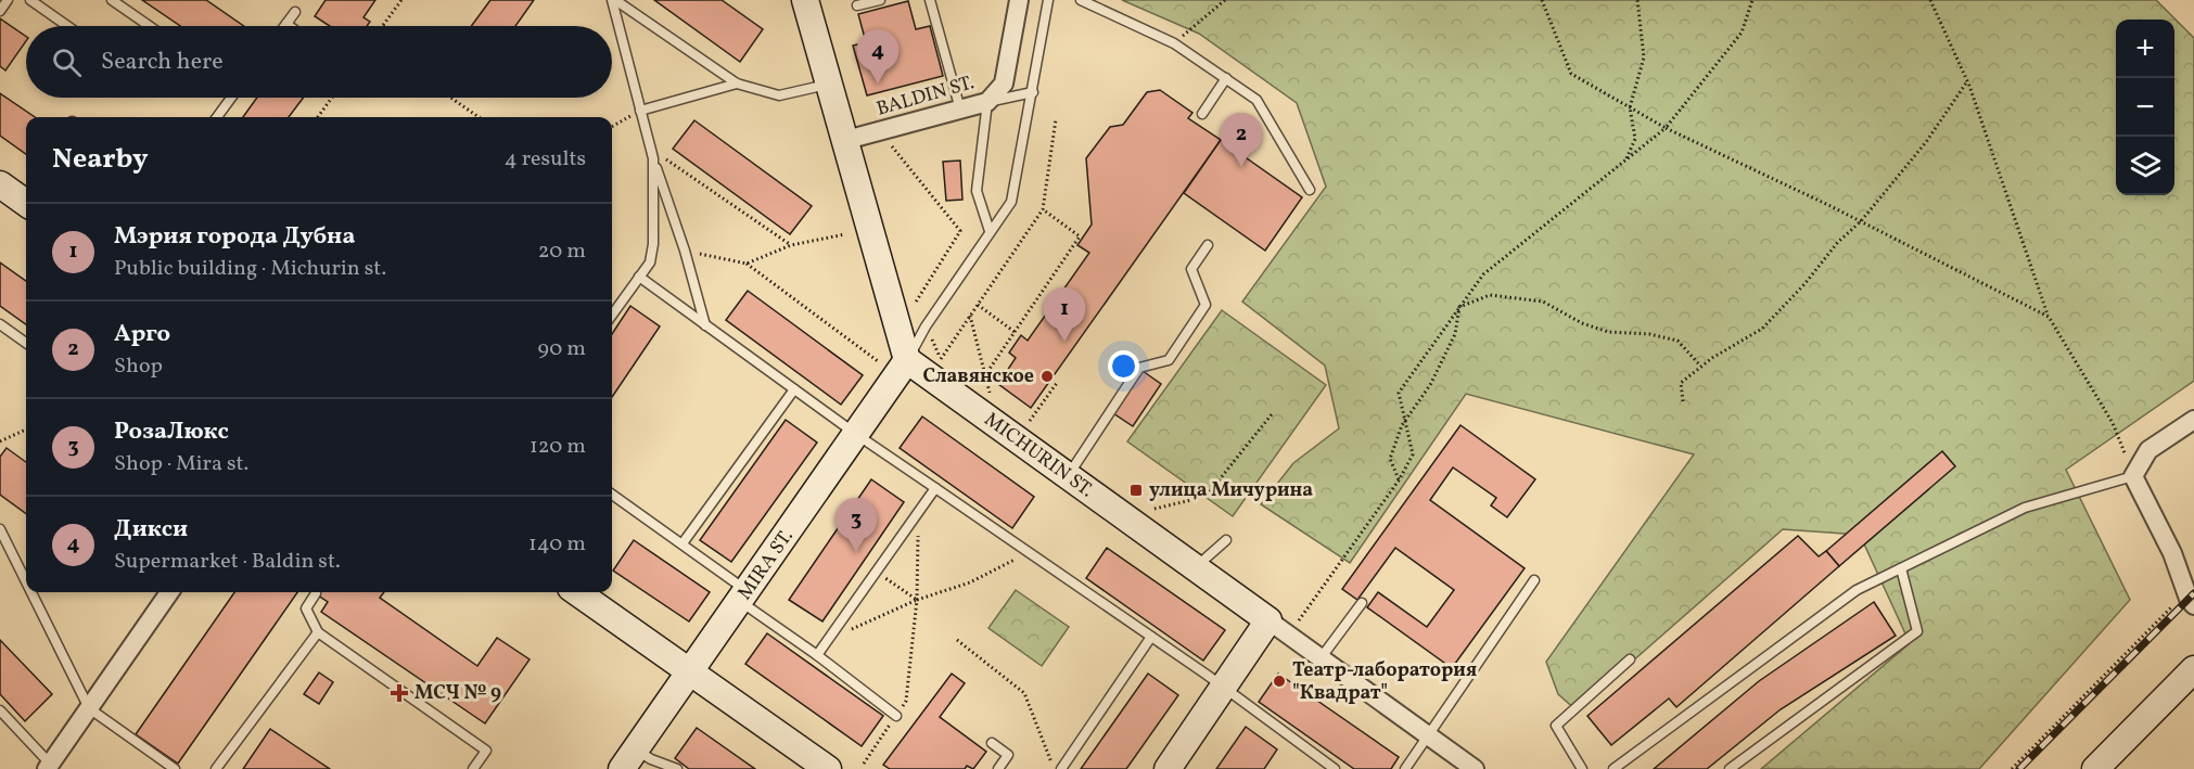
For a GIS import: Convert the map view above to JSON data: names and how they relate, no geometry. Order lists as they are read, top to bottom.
{
  "streets": {
    "street": ["BALDIN ST.", "MICHURIN ST.", "MIRA ST."]
  },
  "crossings": [
    ["MICHURIN ST.", "MIRA ST."]
  ],
  "places": {
    "other": ["Славянское", "Театр-лаборатория \"Квадрат\""],
    "transit": ["улица Мичурина"],
    "health": ["МСЧ № 9"]
  },
  "page": {
    "map_buttons": ["+", "−"],
    "search": "Search here",
    "pins": [
      "4",
      "2",
      "1",
      "3"
    ],
    "heading": ["Nearby", "4 results"],
    "list": [
      {
        "mark": "1",
        "name": "Мэрия города Дубна",
        "note": "Public building · Michurin st.",
        "value": "20 m"
      },
      {
        "mark": "2",
        "name": "Арго",
        "note": "Shop",
        "value": "90 m"
      },
      {
        "mark": "3",
        "name": "РозаЛюкс",
        "note": "Shop · Mira st.",
        "value": "120 m"
      },
      {
        "mark": "4",
        "name": "Дикси",
        "note": "Supermarket · Baldin st.",
        "value": "140 m"
      }
    ]
  }
}
